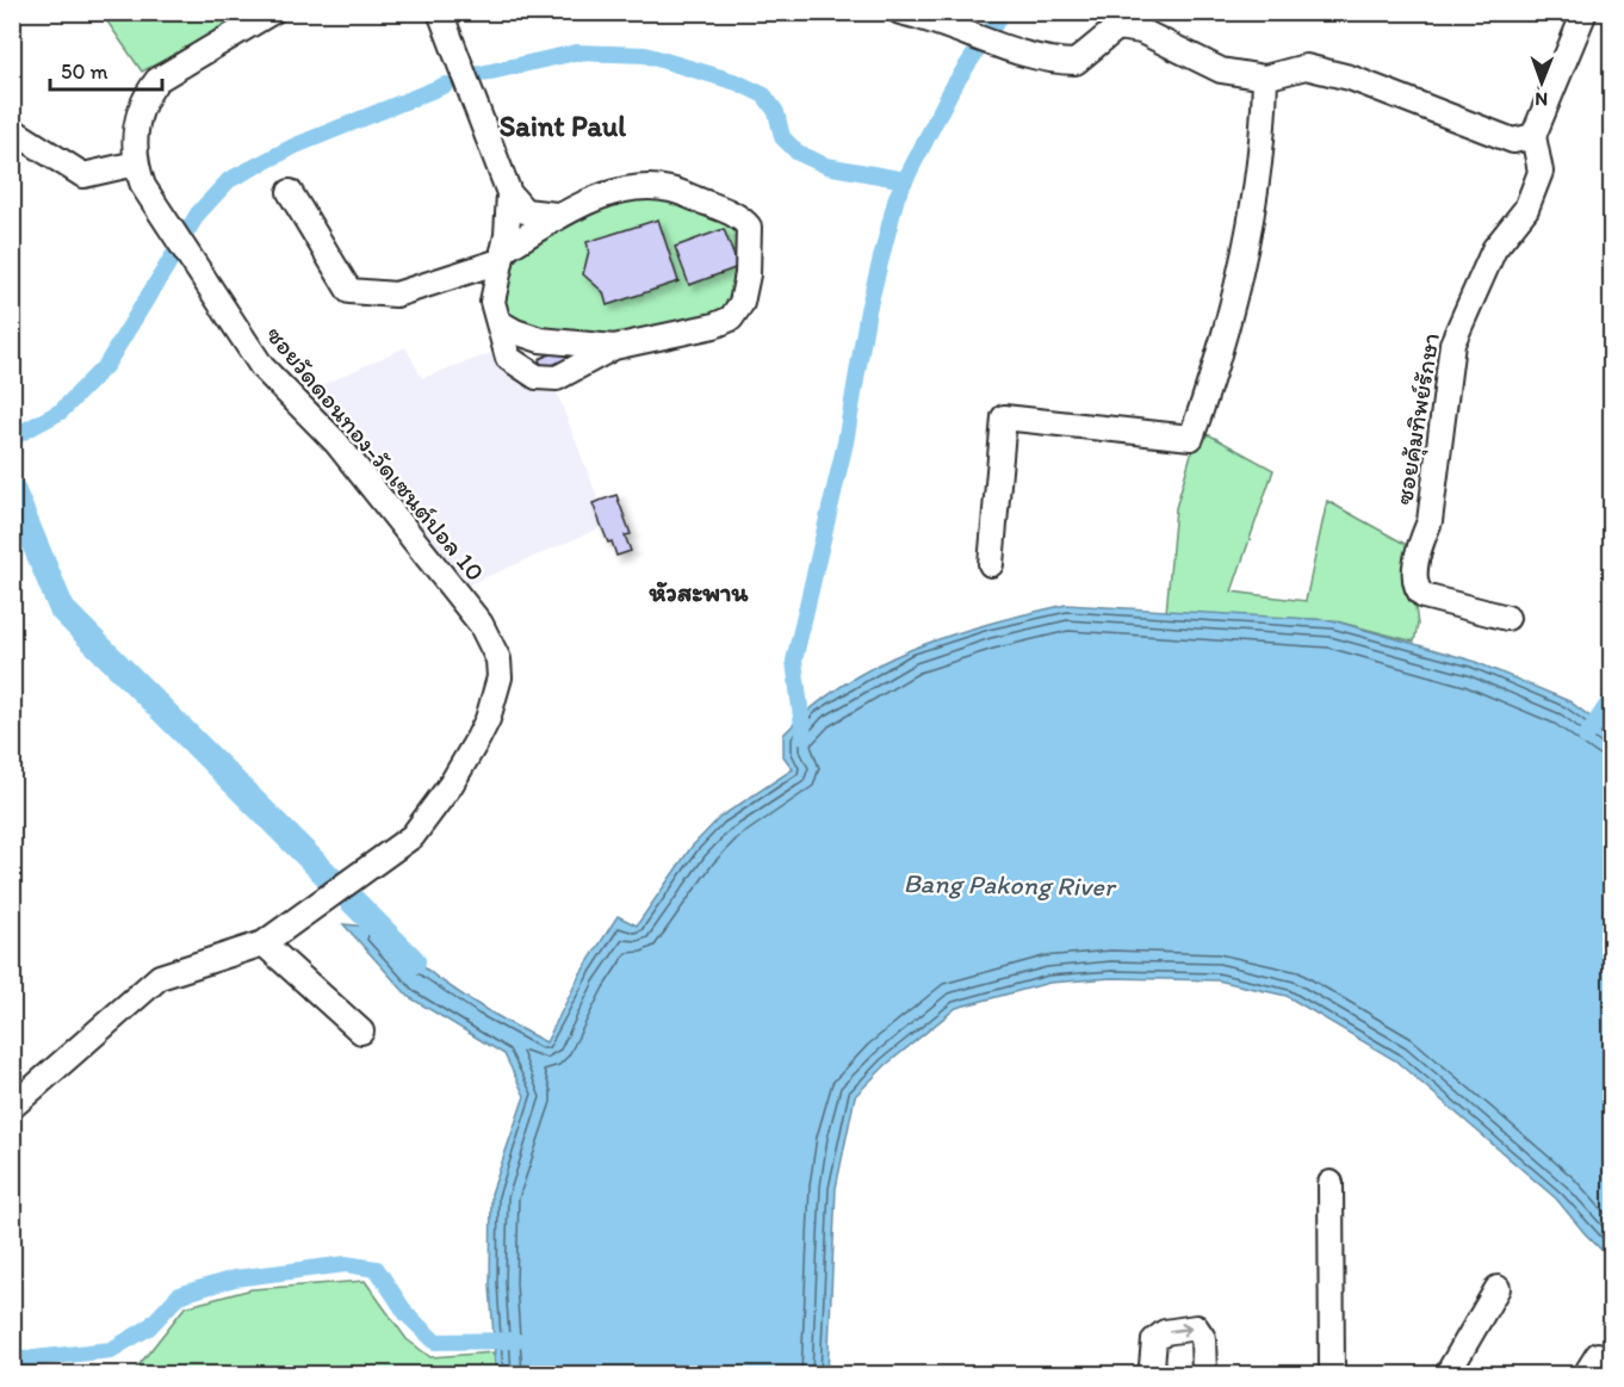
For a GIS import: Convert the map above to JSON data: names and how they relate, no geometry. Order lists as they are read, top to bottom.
{
  "streets": {
    "street": ["ซอยคุ้มทิพย์รักษา", "ซอยวัดดอนทอง-วัดเซนต์ปอล 10"]
  },
  "districts": ["Saint Paul", "หัวสะพาน"],
  "water": ["Bang Pakong River"],
  "scale_bar": "50 m",
  "north": "bottom"
}
